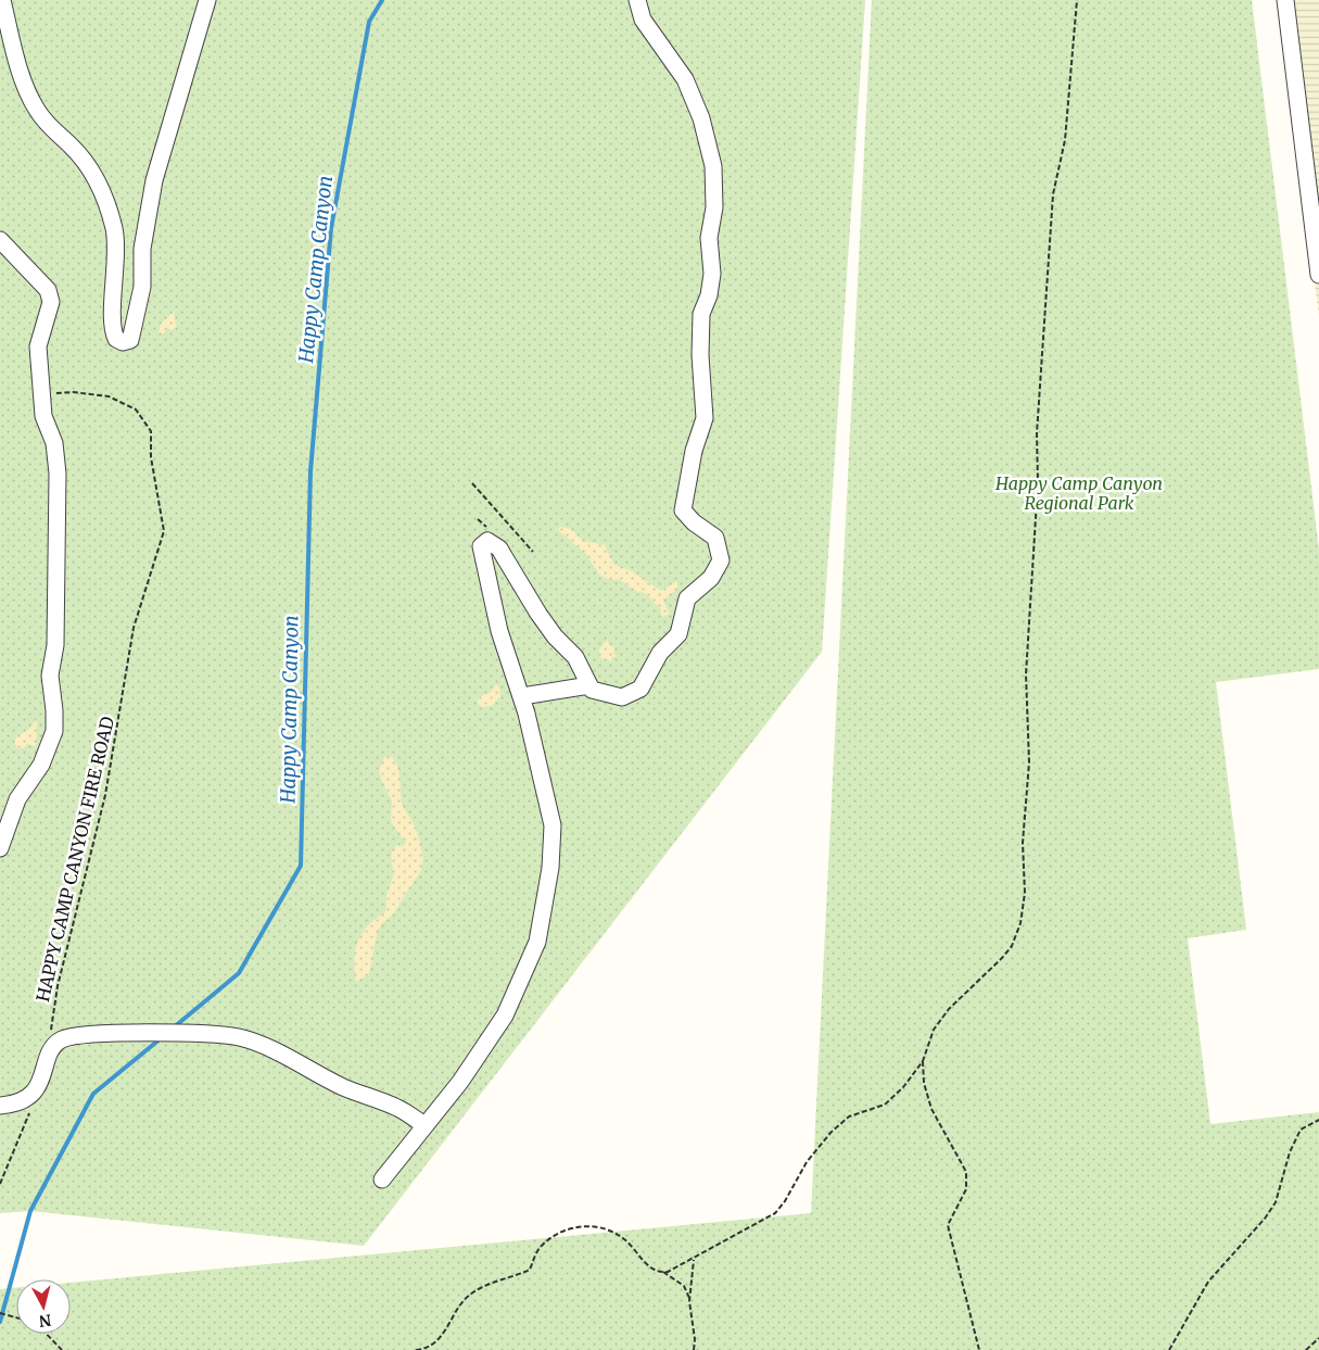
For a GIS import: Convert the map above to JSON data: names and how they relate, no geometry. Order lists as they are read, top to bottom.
{
  "streets": {
    "path": ["HAPPY CAMP CANYON FIRE ROAD"]
  },
  "water": ["Happy Camp Canyon"],
  "parks": ["Happy Camp Canyon Regional Park"],
  "north": "bottom"
}
